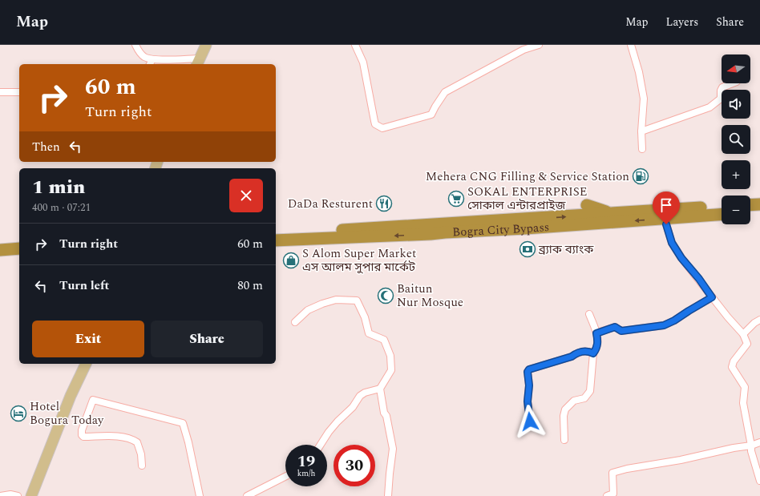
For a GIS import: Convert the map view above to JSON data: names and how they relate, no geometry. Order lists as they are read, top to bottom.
{
  "streets": {
    "highway": ["Bogra City Bypass"]
  },
  "places": {
    "fuel station": ["Mehera CNG Filling & Service Station"],
    "supermarket": ["SOKAL ENTERPRISE সোকাল এন্টারপ্রাইজ"],
    "restaurant": ["DaDa Resturent"],
    "bank": ["ব্র্যাক ব্যাংক"],
    "shop": ["S Alom Super Market এস আলম সুপার মার্কেট"],
    "mosque": ["Baitun Nur Mosque"],
    "hotel": ["Hotel Bogura Today"]
  },
  "north": "left",
  "page": {
    "header": "Map",
    "nav": ["Map", "Layers", "Share"],
    "map_buttons": ["+", "−"],
    "turn": ["60 m", "Turn right"],
    "then": "Then",
    "heading": ["1 min", "400 m · 07:21"],
    "list": [
      {
        "name": "Turn right",
        "value": "60 m"
      },
      {
        "name": "Turn left",
        "value": "80 m"
      }
    ],
    "buttons": ["Exit", "Share"],
    "speed": "19 km/h",
    "limit": "30"
  }
}
